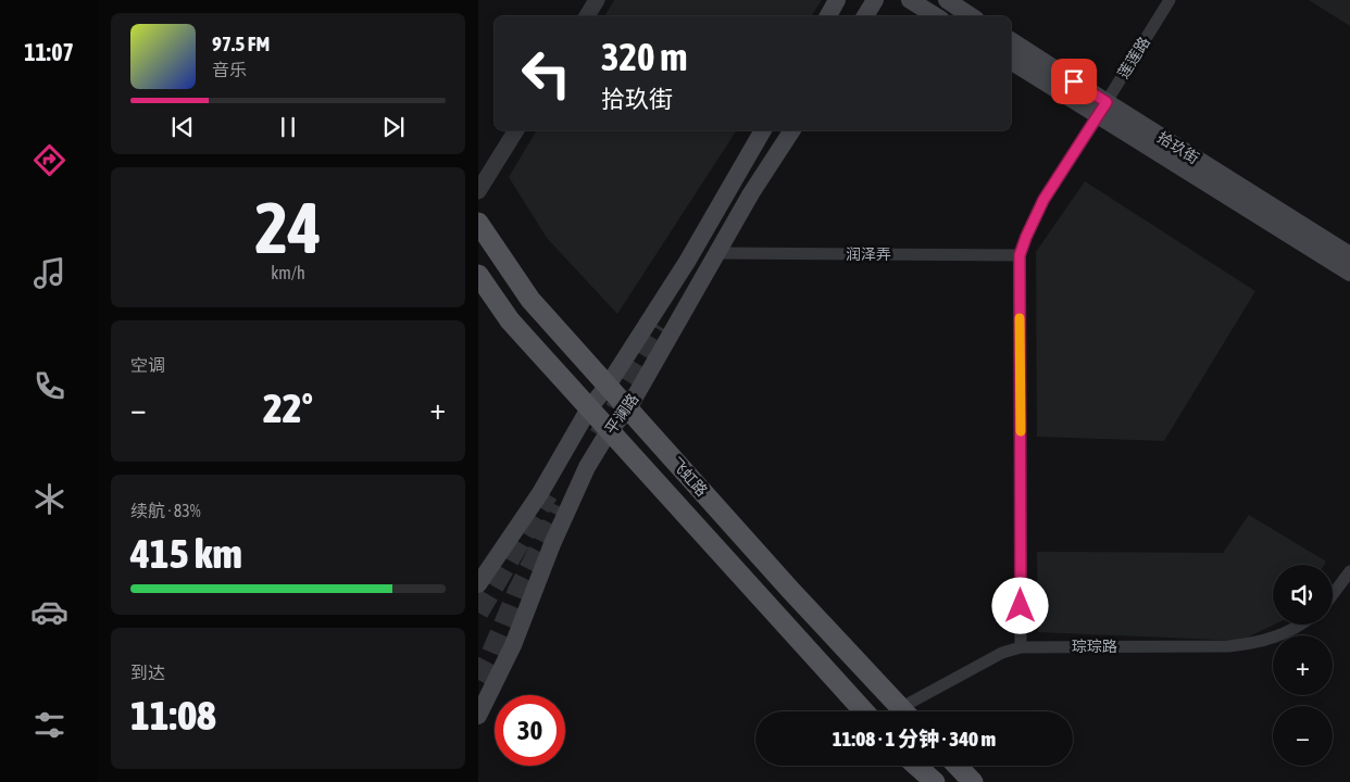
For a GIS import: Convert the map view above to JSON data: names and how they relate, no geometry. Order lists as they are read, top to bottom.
{
  "streets": {
    "main road": ["拾玖街", "平澜路", "飞虹路"],
    "street": ["莲莲路", "润泽弄", "琮琮路"]
  },
  "crossings": [
    ["莲莲路", "拾玖街"],
    ["莲莲路", "润泽弄"],
    ["莲莲路", "琮琮路"],
    ["润泽弄", "平澜路"],
    ["平澜路", "飞虹路"]
  ],
  "page": {
    "tabs": "11:07",
    "turn": ["320 m", "拾玖街"],
    "song": ["97.5 FM", "音乐"],
    "tile": [
      ["24", "km/h"],
      "空调",
      ["续航 · 83%", "415 km"],
      ["到达", "11:08"]
    ],
    "heat": ["−", "22°", "+"],
    "map_buttons": ["+", "−"],
    "limit": "30",
    "trip": "11:08 · 1 分钟 · 340 m"
  }
}
